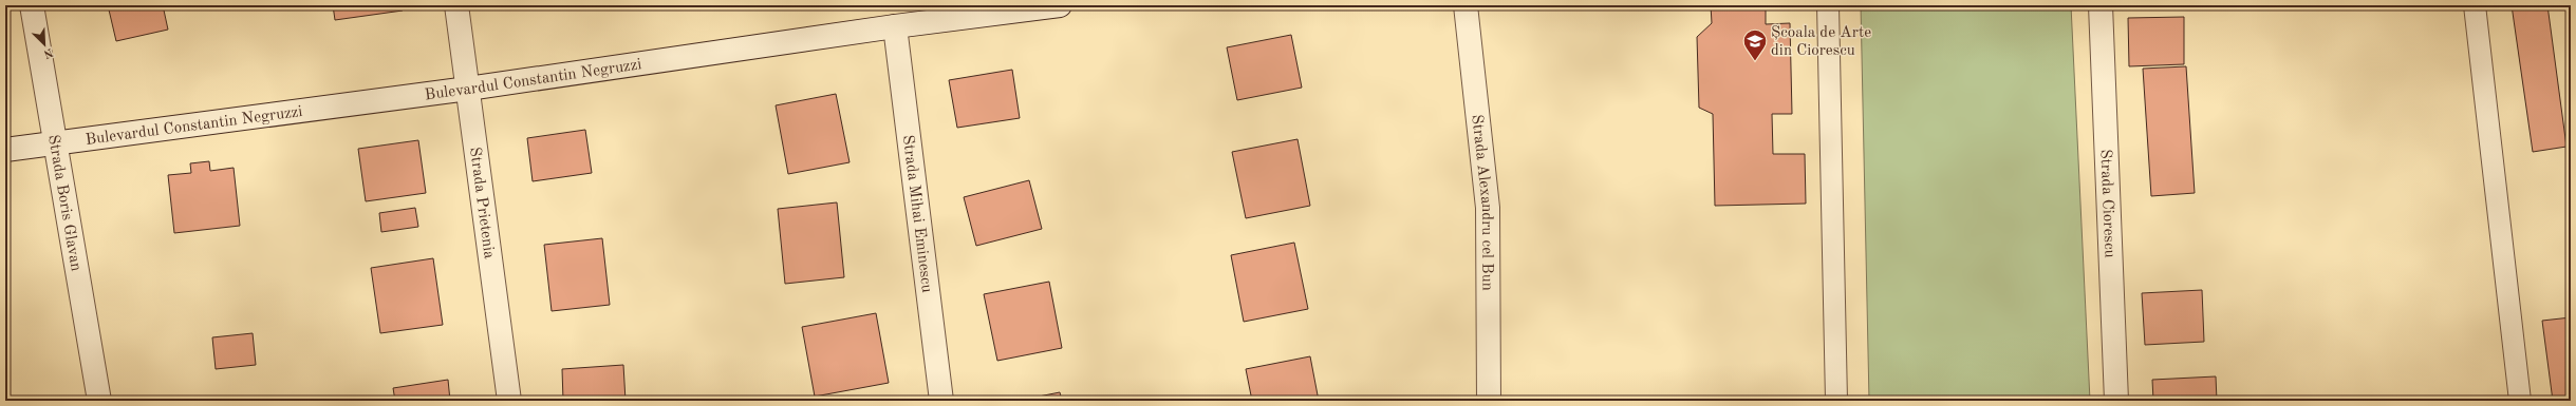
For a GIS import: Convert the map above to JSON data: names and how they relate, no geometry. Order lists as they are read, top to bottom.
{
  "streets": {
    "street": [
      "Bulevardul Constantin Negruzzi",
      "Strada Boris Glavan",
      "Strada Prietenia",
      "Strada Alexandru cel Bun",
      "Strada Ciorescu",
      "Strada Mihai Eminescu"
    ]
  },
  "crossings": [
    ["Bulevardul Constantin Negruzzi", "Strada Boris Glavan"],
    ["Bulevardul Constantin Negruzzi", "Strada Prietenia"],
    ["Bulevardul Constantin Negruzzi", "Strada Mihai Eminescu"]
  ],
  "places": {
    "school or university": ["Școala de Arte din Ciorescu"]
  },
  "north": "bottom right"
}
